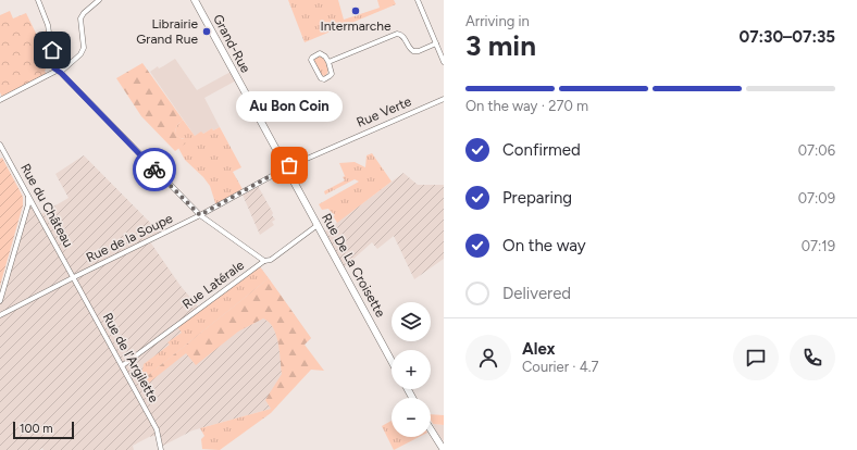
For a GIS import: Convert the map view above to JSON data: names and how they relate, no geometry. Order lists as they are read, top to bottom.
{
  "streets": {
    "main road": ["Grand-Rue", "Rue De La Croisette"],
    "street": [
      "Rue Verte",
      "Rue du Château",
      "Rue de la Soupe",
      "Rue Latérale",
      "Rue de l'Argilette"
    ]
  },
  "crossings": [
    ["Grand-Rue", "Rue Verte"],
    ["Grand-Rue", "Rue de la Soupe"],
    ["Grand-Rue", "Rue De La Croisette"],
    ["Rue Verte", "Rue de la Soupe"],
    ["Rue Verte", "Rue De La Croisette"],
    ["Rue du Château", "Rue de la Soupe"],
    ["Rue du Château", "Rue de l'Argilette"],
    ["Rue de la Soupe", "Rue De La Croisette"],
    ["Rue de la Soupe", "Rue de l'Argilette"],
    ["Rue De La Croisette", "Rue Latérale"],
    ["Rue Latérale", "Rue de l'Argilette"]
  ],
  "places": ["Intermarche", "Librairie Grand Rue", "Au Bon Coin"],
  "scale_bar": "100 m",
  "page": {
    "heading": ["3 min", "Arriving in", "07:30–07:35"],
    "panel": ["Alex", "Courier · 4.7"],
    "bar": "On the way · 270 m",
    "bubble": "Au Bon Coin",
    "list": [
      ["Confirmed", "07:06"],
      ["Preparing", "07:09"],
      ["On the way", "07:19"],
      "Delivered"
    ],
    "map_buttons": ["+", "−"],
    "scale": "100 m"
  }
}
